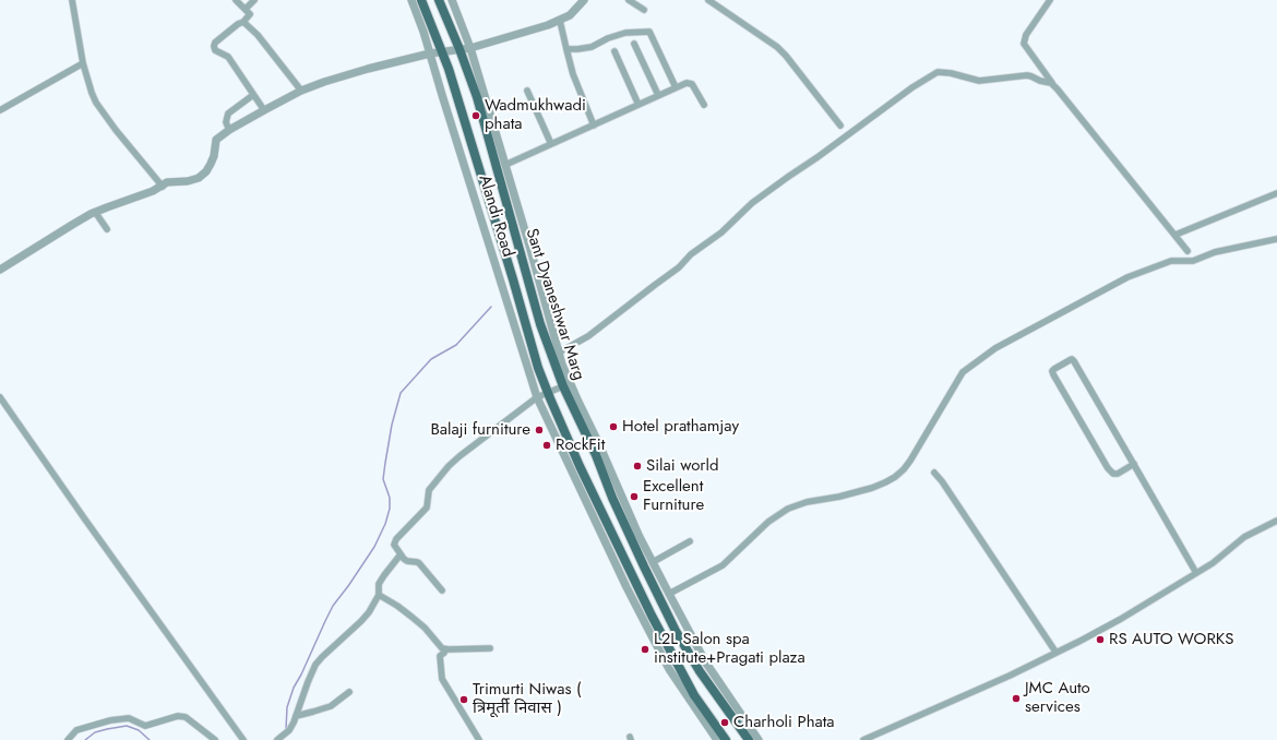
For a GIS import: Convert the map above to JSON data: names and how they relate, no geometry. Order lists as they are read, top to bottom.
{
  "streets": {
    "main road": ["Sant Dyaneshwar Marg"],
    "street": ["Alandi Road"]
  },
  "places": [
    "Wadmukhwadi phata",
    "Hotel prathamjay",
    "Balaji furniture",
    "RockFit",
    "Silai world",
    "Excellent Furniture",
    "RS AUTO WORKS",
    "L2L Salon spa institute+Pragati plaza",
    "JMC Auto services",
    "Trimurti Niwas ( त्रिमूर्ती निवास )",
    "Charholi Phata"
  ]
}
